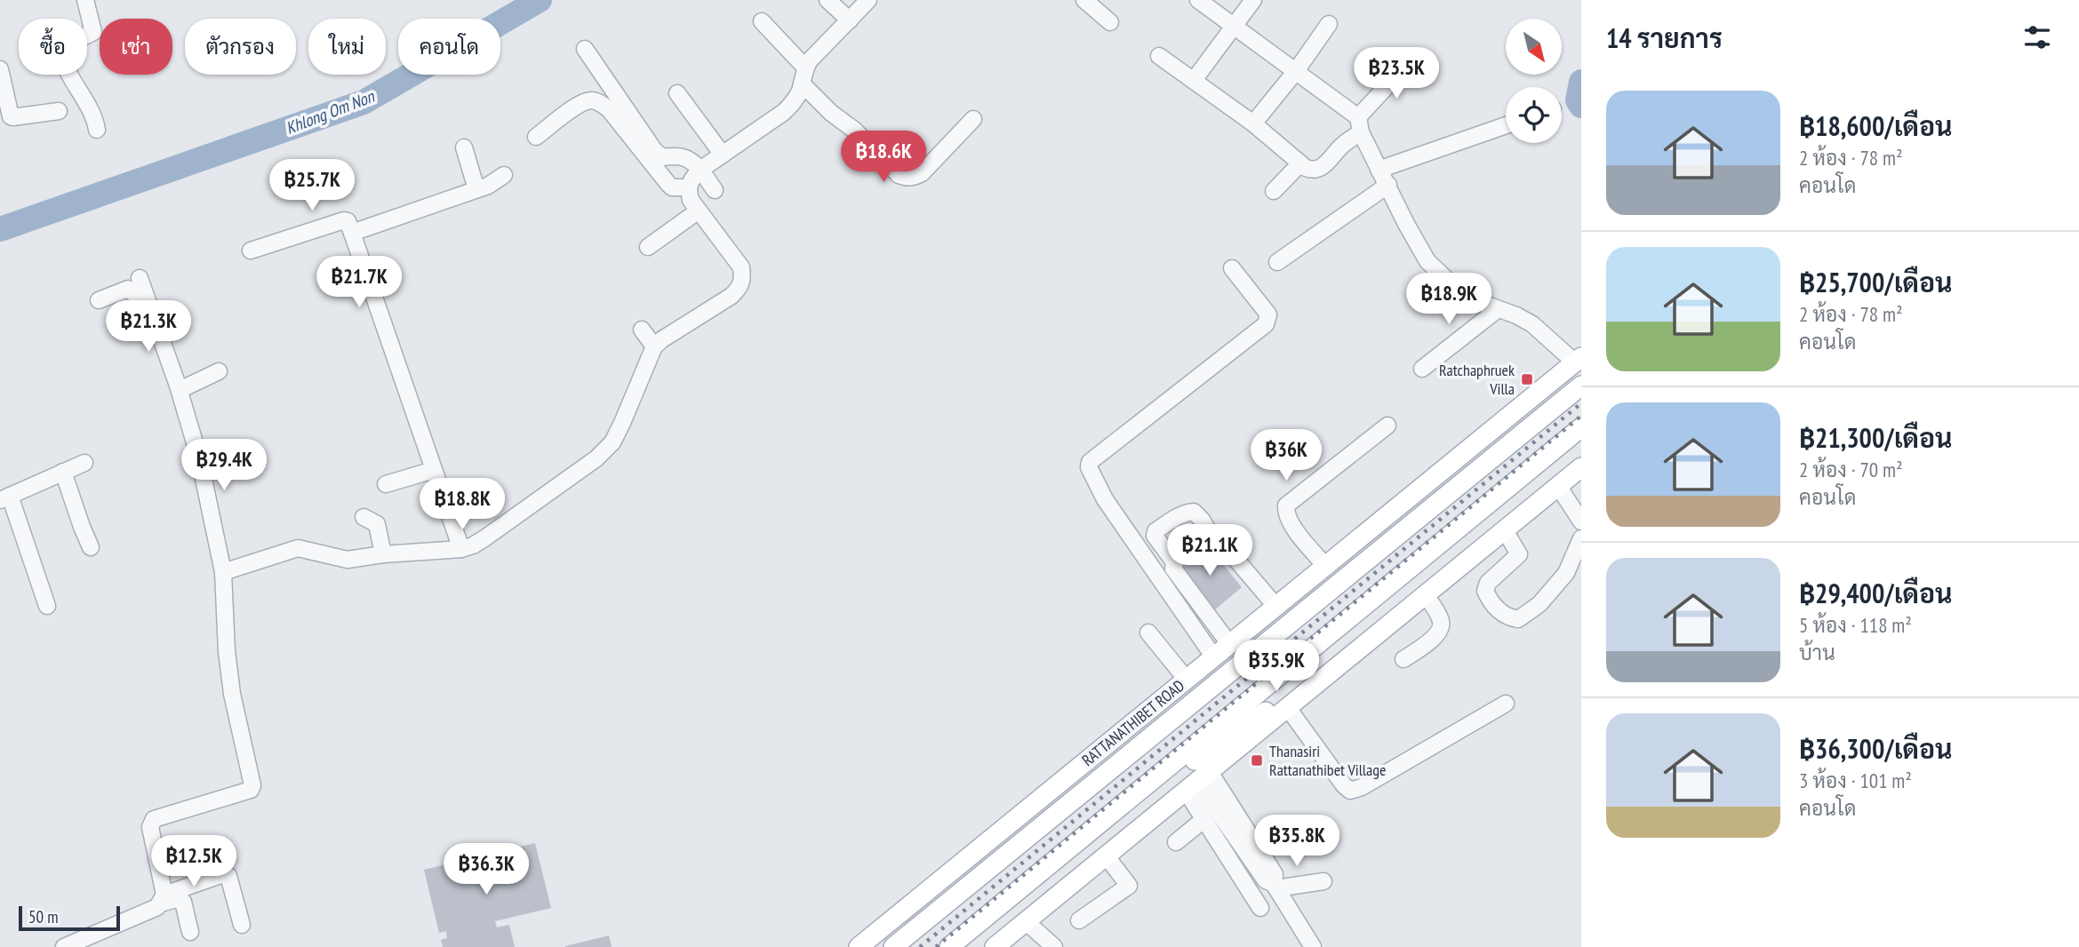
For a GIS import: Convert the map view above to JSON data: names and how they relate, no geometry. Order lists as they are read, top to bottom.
{
  "streets": {
    "main road": ["RATTANATHIBET ROAD"]
  },
  "water": ["Khlong Om Non"],
  "places": {
    "transit": ["Ratchaphruek Villa", "Thanasiri Rattanathibet Village"]
  },
  "scale_bar": "50 m",
  "north": "bottom right",
  "page": {
    "heading": "14 รายการ",
    "chip": [
      "ซื้อ",
      "เช่า",
      "ตัวกรอง",
      "ใหม่",
      "คอนโด"
    ],
    "price": [
      "฿23.5K",
      "฿18.6K",
      "฿25.7K",
      "฿21.7K",
      "฿18.9K",
      "฿21.3K",
      "฿36K",
      "฿29.4K",
      "฿18.8K",
      "฿21.1K",
      "฿35.9K",
      "฿35.8K",
      "฿12.5K",
      "฿36.3K"
    ],
    "list": [
      {
        "name": "฿18,600/เดือน",
        "note": "2 ห้อง · 78 m² · คอนโด"
      },
      {
        "name": "฿25,700/เดือน",
        "note": "2 ห้อง · 78 m² · คอนโด"
      },
      {
        "name": "฿21,300/เดือน",
        "note": "2 ห้อง · 70 m² · คอนโด"
      },
      {
        "name": "฿29,400/เดือน",
        "note": "5 ห้อง · 118 m² · บ้าน"
      },
      {
        "name": "฿36,300/เดือน",
        "note": "3 ห้อง · 101 m² · คอนโด"
      }
    ],
    "scale": "50 m"
  }
}
